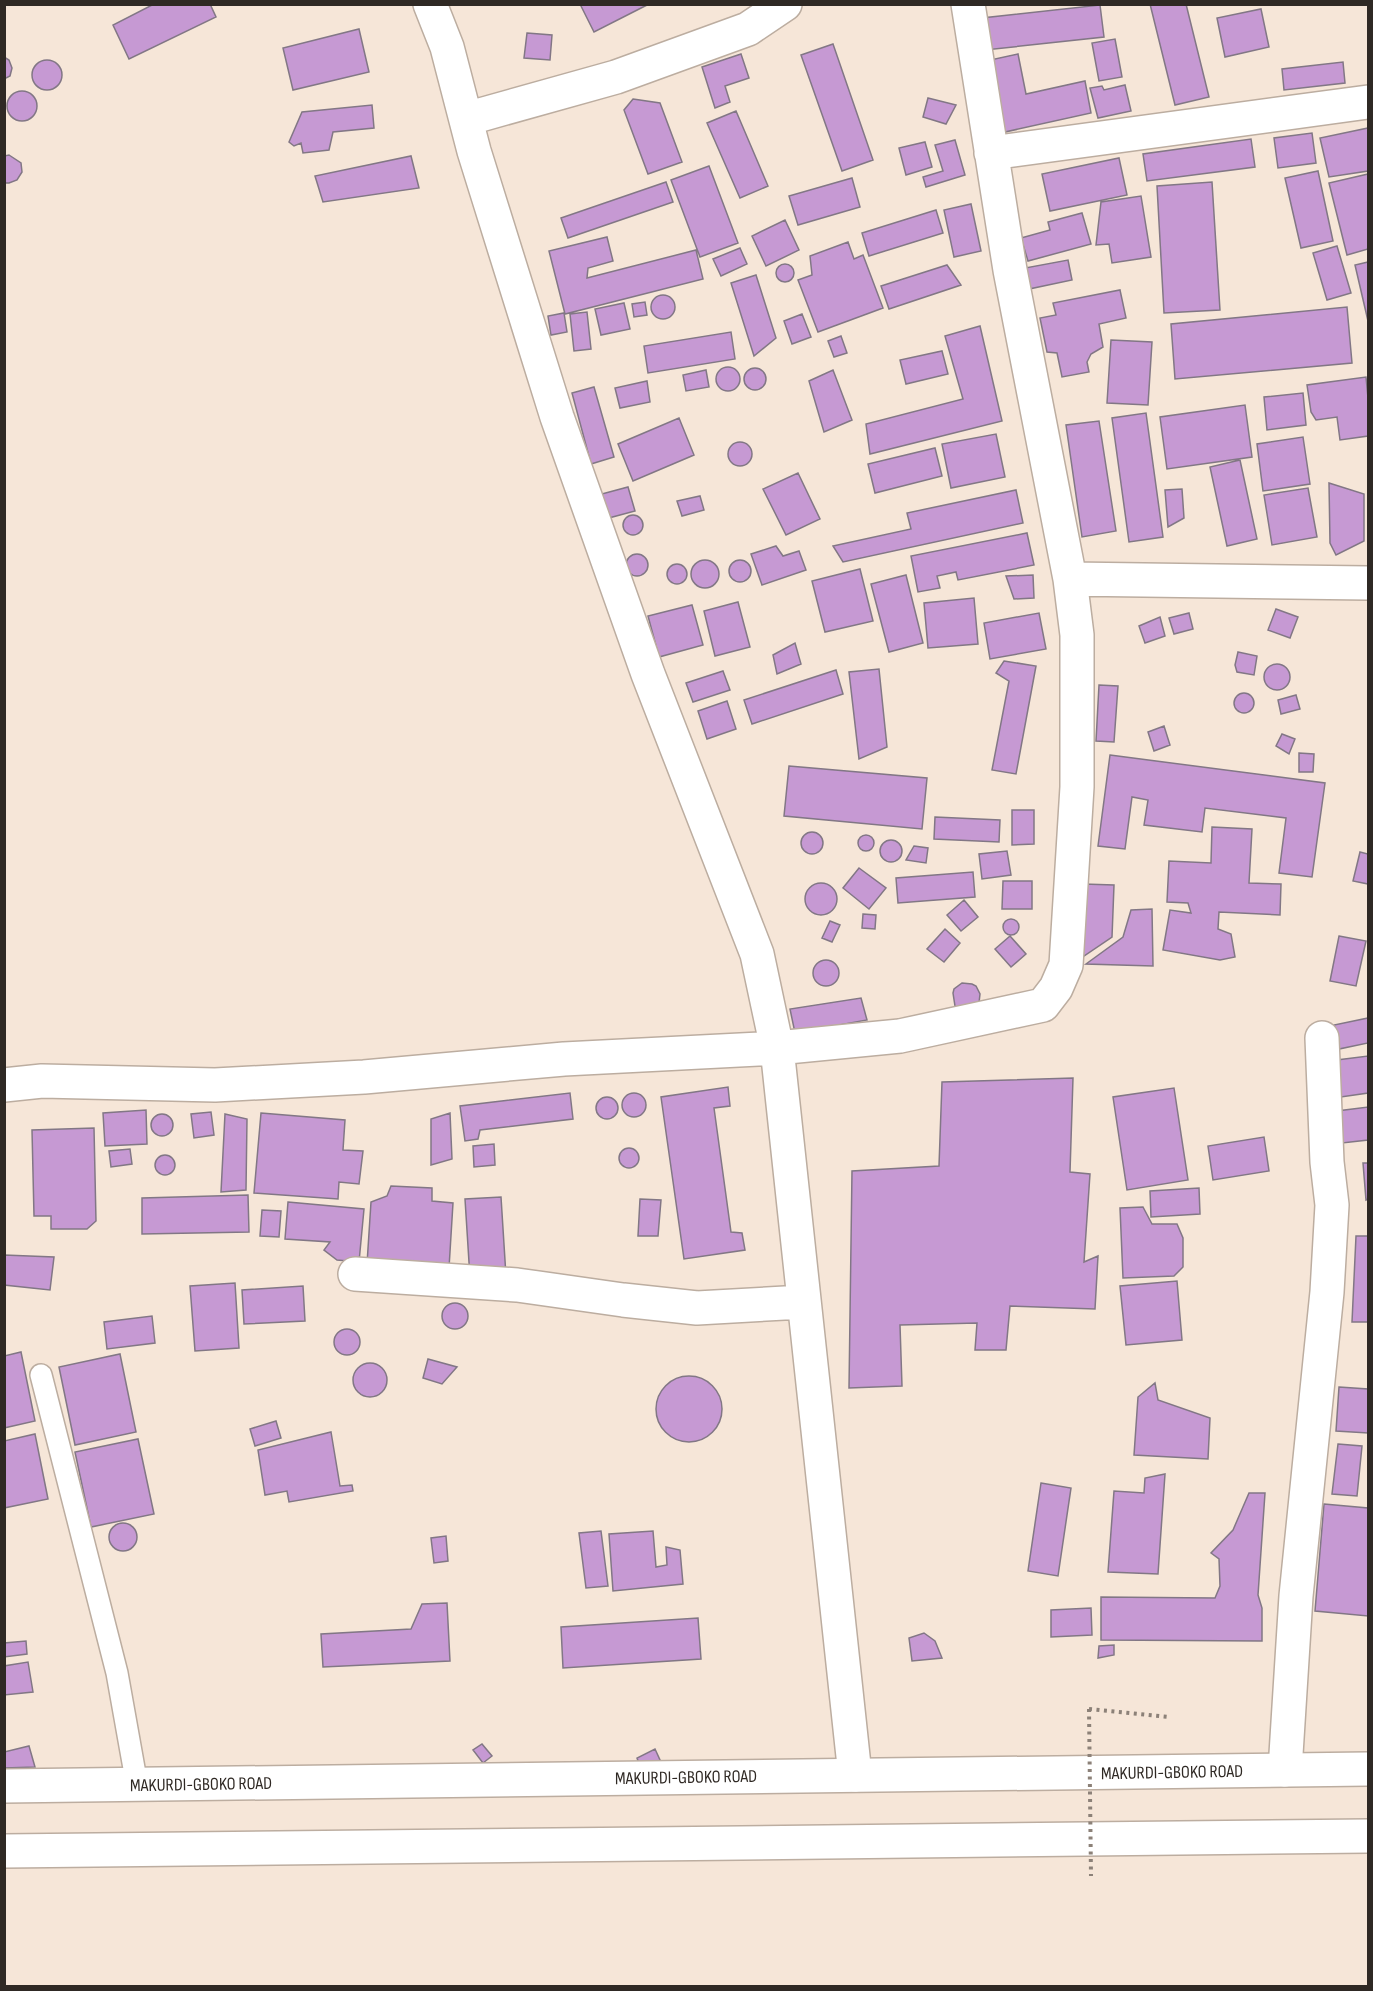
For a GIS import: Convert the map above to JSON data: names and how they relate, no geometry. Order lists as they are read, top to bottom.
{
  "streets": {
    "street": ["MAKURDI-GBOKO ROAD"]
  }
}
